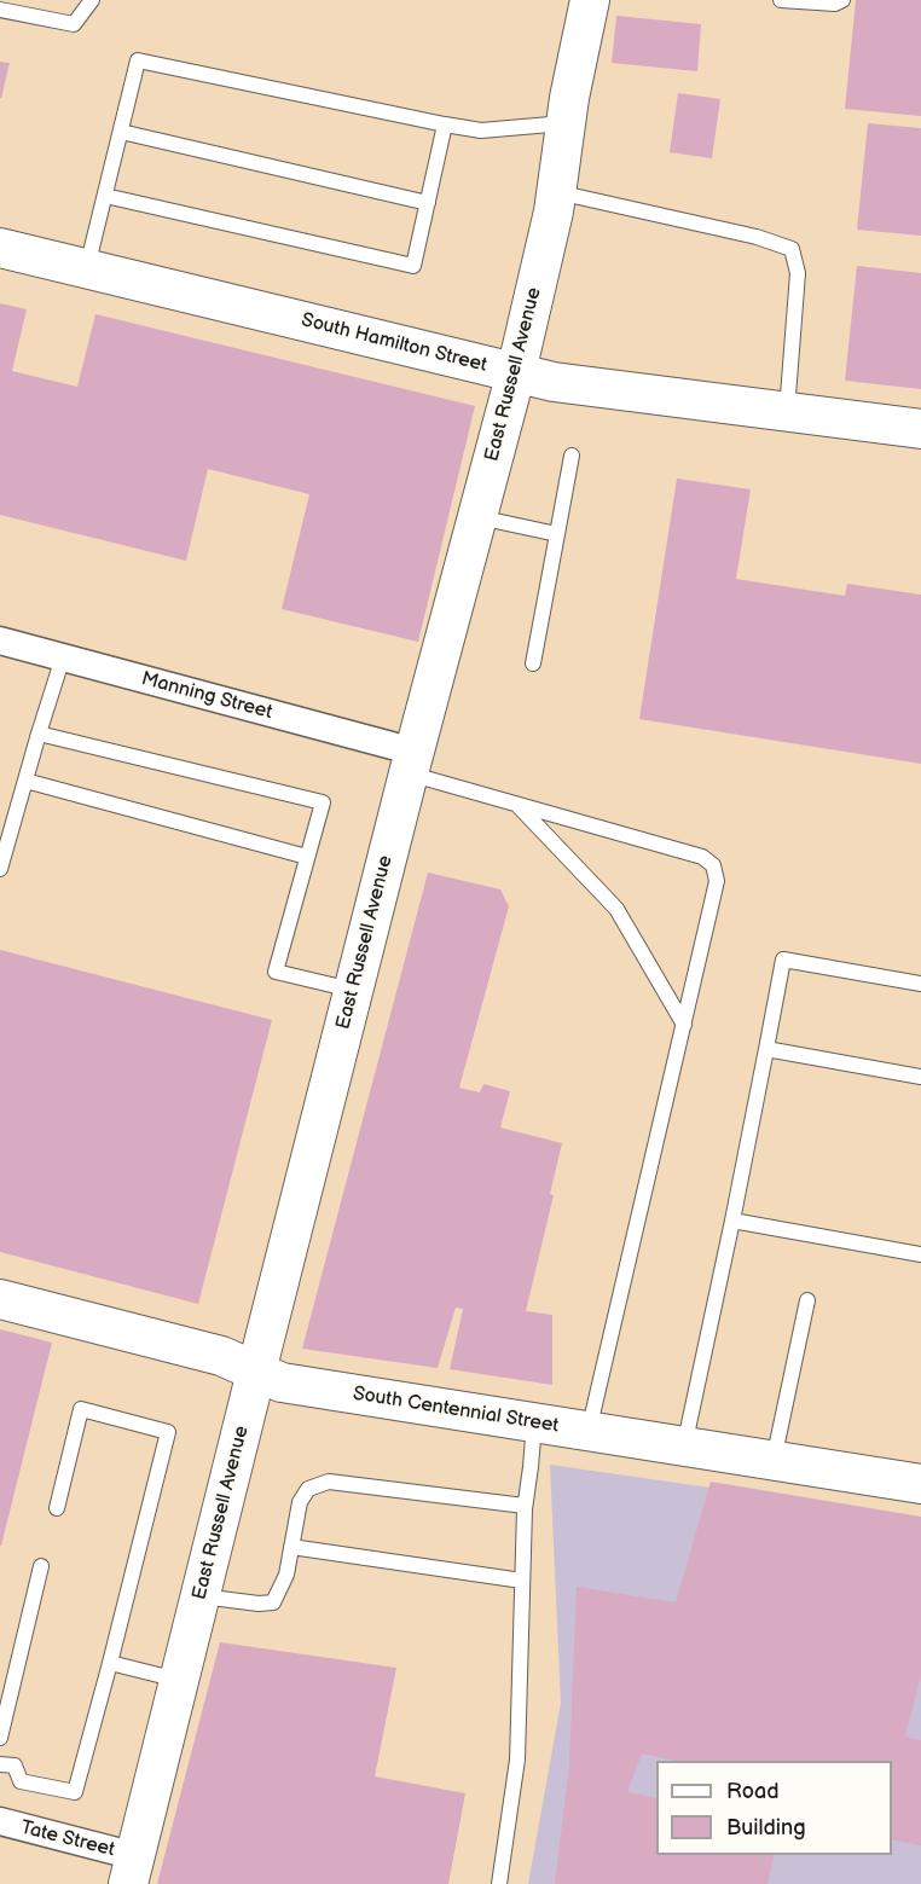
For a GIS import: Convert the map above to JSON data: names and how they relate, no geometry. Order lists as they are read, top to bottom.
{
  "streets": {
    "main road": ["South Hamilton Street", "East Russell Avenue", "South Centennial Street"],
    "street": ["Manning Street", "Tate Street"]
  },
  "crossings": [
    ["South Hamilton Street", "East Russell Avenue"],
    ["East Russell Avenue", "Manning Street"],
    ["East Russell Avenue", "South Centennial Street"],
    ["East Russell Avenue", "Tate Street"]
  ],
  "legend": ["Road", "Building"]
}
